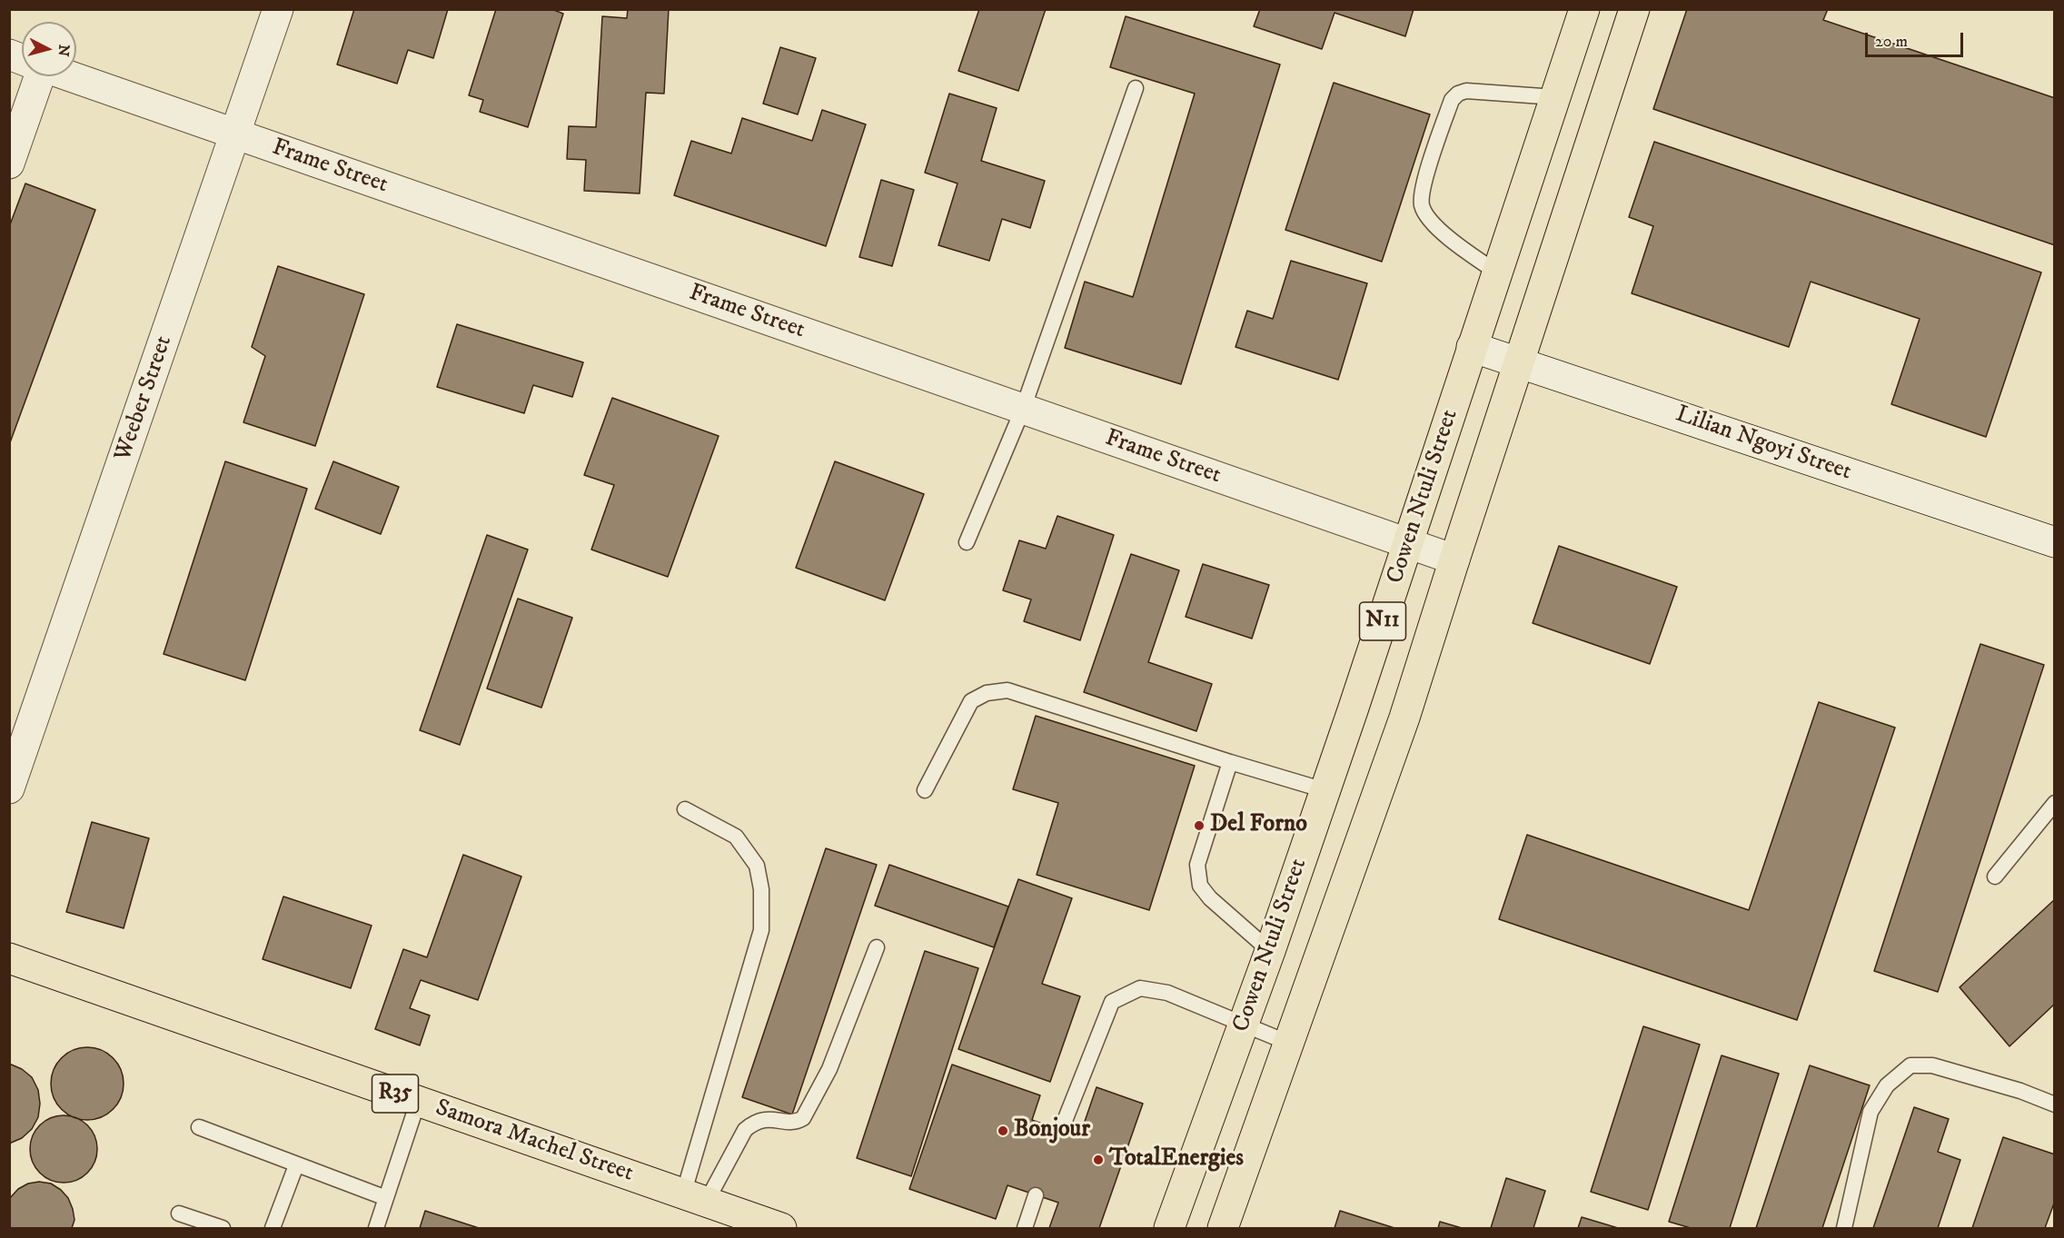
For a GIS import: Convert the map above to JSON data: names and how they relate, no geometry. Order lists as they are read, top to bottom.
{
  "streets": {
    "main road": [
      "Cowen Ntuli Street",
      "N11",
      "R35",
      "Samora Machel Street"
    ],
    "street": ["Frame Street", "Weeber Street", "Lilian Ngoyi Street"]
  },
  "crossings": [
    ["Frame Street", "Weeber Street"],
    ["Frame Street", "Cowen Ntuli Street"],
    ["Lilian Ngoyi Street", "Cowen Ntuli Street"]
  ],
  "places": ["Del Forno", "Bonjour", "TotalEnergies"],
  "scale_bar": "20 m",
  "north": "right"
}
